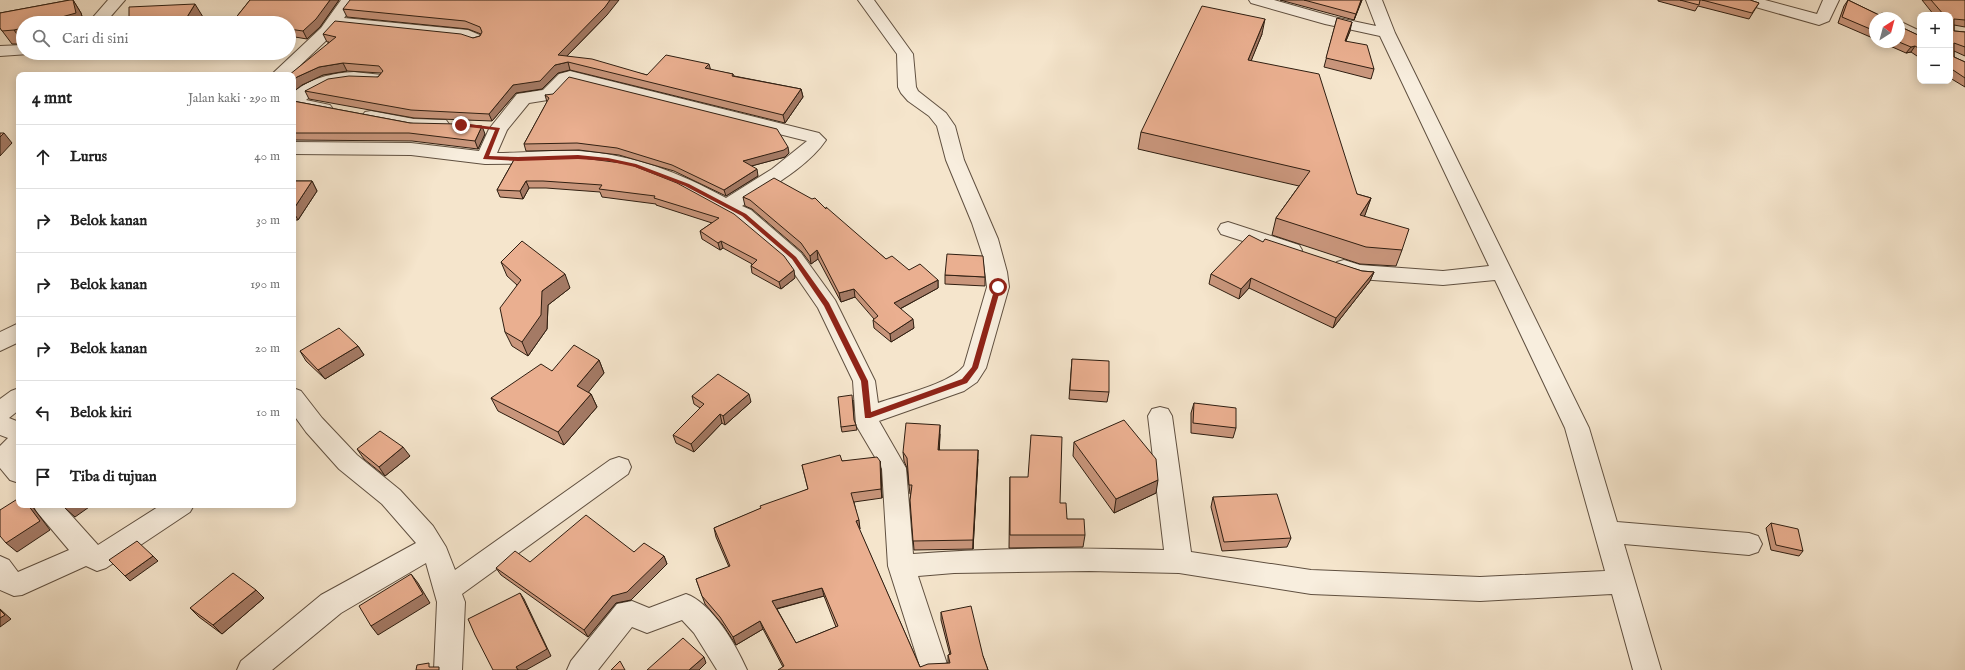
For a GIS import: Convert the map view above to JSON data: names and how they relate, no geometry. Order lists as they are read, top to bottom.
{
  "north": "top right",
  "page": {
    "map_buttons": ["+", "−"],
    "search": "Cari di sini",
    "heading": ["4 mnt", "Jalan kaki · 290 m"],
    "list": [
      ["Lurus", "40 m"],
      ["Belok kanan", "30 m"],
      ["Belok kanan", "190 m"],
      ["Belok kanan", "20 m"],
      ["Belok kiri", "10 m"],
      "Tiba di tujuan"
    ]
  }
}
